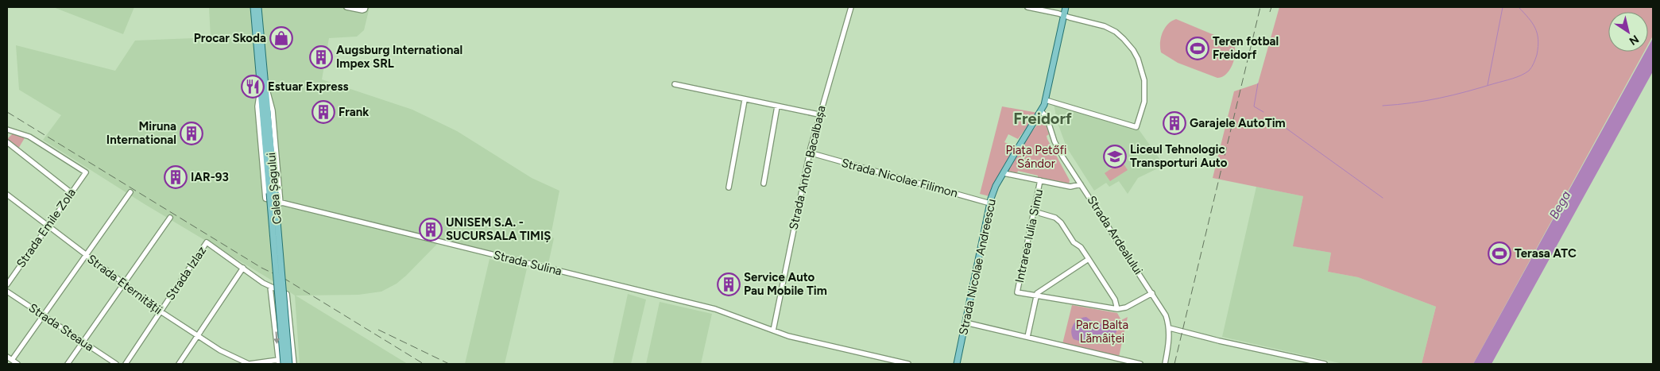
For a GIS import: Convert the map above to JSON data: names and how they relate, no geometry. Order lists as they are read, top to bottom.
{
  "streets": {
    "main road": ["Calea Șagului", "Strada Nicolae Andreescu"],
    "street": [
      "Strada Anton Bacalbașa",
      "Strada Nicolae Filimon",
      "Strada Emile Zola",
      "Strada Ardealului",
      "Intrarea Iulia Simu",
      "Strada Sulina",
      "Strada Izlaz",
      "Strada Eternității",
      "Strada Steaua"
    ]
  },
  "crossings": [
    ["Strada Anton Bacalbașa", "Strada Nicolae Filimon"],
    ["Strada Anton Bacalbașa", "Strada Sulina"],
    ["Strada Nicolae Filimon", "Strada Nicolae Andreescu"],
    ["Calea Șagului", "Strada Sulina"],
    ["Strada Emile Zola", "Strada Eternității"],
    ["Strada Ardealului", "Strada Nicolae Andreescu"],
    ["Strada Izlaz", "Strada Eternității"]
  ],
  "districts": ["Freidorf"],
  "water": ["Bega"],
  "parks": ["Piața Petőfi Sándor", "Parc Balta Lămâiței"],
  "places": {
    "shop": ["Procar Skoda"],
    "sports": ["Teren fotbal Freidorf", "Terasa ATC"],
    "building": [
      "Augsburg International Impex SRL",
      "Frank",
      "Garajele AutoTim",
      "Miruna International",
      "IAR-93",
      "UNISEM S.A. - SUCURSALA TIMIȘ",
      "Service Auto Pau Mobile Tim"
    ],
    "restaurant": ["Estuar Express"],
    "school or university": ["Liceul Tehnologic Transporturi Auto"]
  },
  "north": "bottom right"
}
